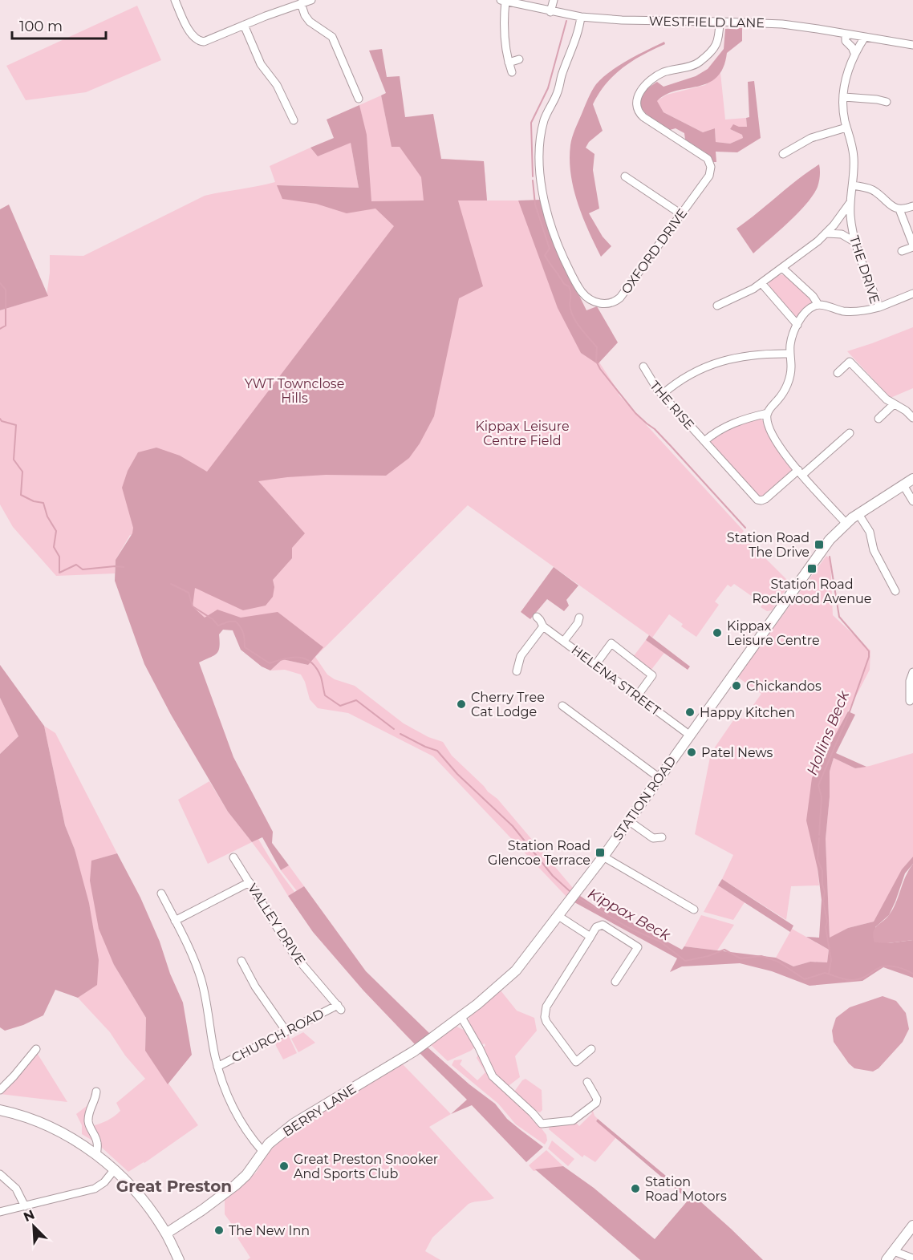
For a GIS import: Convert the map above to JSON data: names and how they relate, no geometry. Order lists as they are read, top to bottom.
{
  "streets": {
    "street": [
      "WESTFIELD LANE",
      "OXFORD DRIVE",
      "THE DRIVE",
      "THE RISE",
      "HELENA STREET",
      "STATION ROAD",
      "VALLEY DRIVE",
      "CHURCH ROAD",
      "BERRY LANE"
    ]
  },
  "crossings": [
    ["WESTFIELD LANE", "OXFORD DRIVE"],
    ["WESTFIELD LANE", "THE DRIVE"],
    ["HELENA STREET", "STATION ROAD"],
    ["STATION ROAD", "BERRY LANE"],
    ["VALLEY DRIVE", "CHURCH ROAD"]
  ],
  "districts": ["Great Preston"],
  "water": ["Hollins Beck", "Kippax Beck"],
  "parks": ["YWT Townclose Hills", "Kippax Leisure Centre Field"],
  "places": {
    "transit": ["Station Road The Drive", "Station Road Rockwood Avenue", "Station Road Glencoe Terrace"],
    "other": [
      "Kippax Leisure Centre",
      "Chickandos",
      "Cherry Tree Cat Lodge",
      "Happy Kitchen",
      "Patel News",
      "Great Preston Snooker And Sports Club",
      "Station Road Motors",
      "The New Inn"
    ]
  },
  "scale_bar": "100 m",
  "north": "top left"
}
